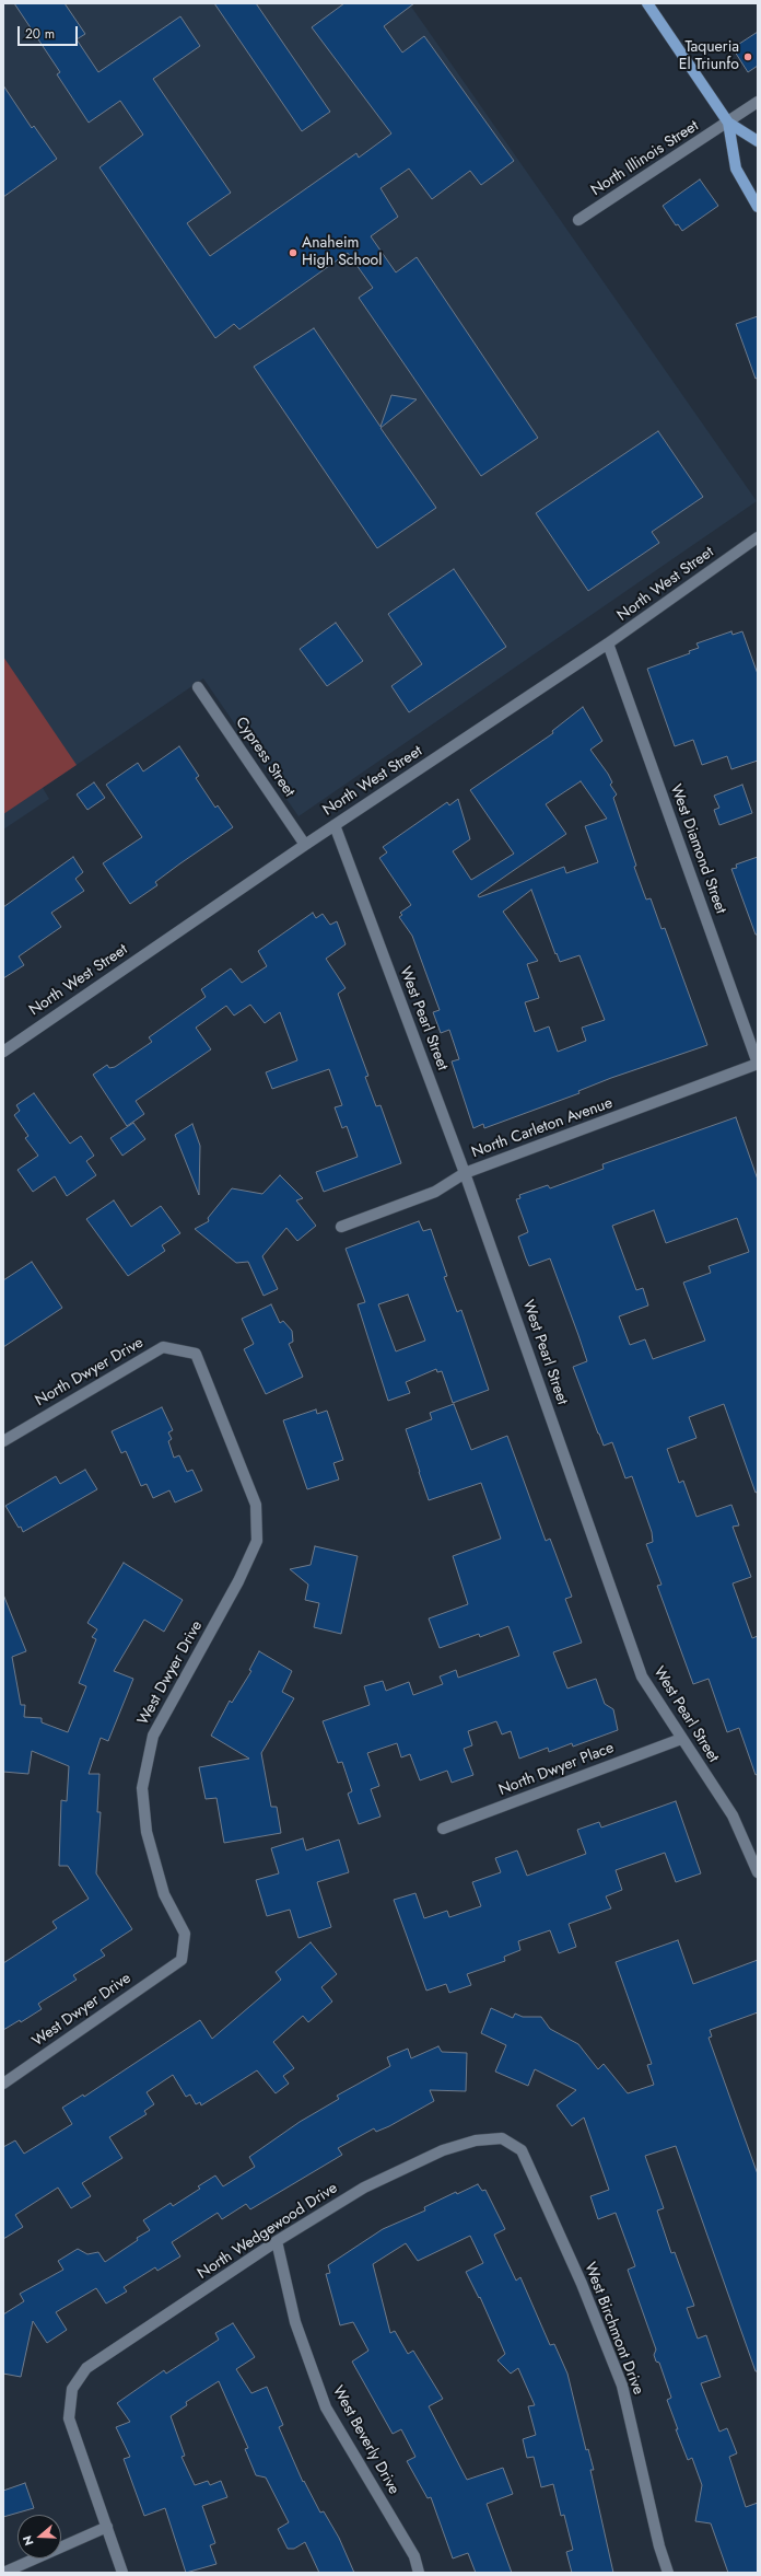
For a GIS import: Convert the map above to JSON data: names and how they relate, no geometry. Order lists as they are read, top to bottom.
{
  "streets": {
    "street": [
      "North Illinois Street",
      "North West Street",
      "Cypress Street",
      "West Diamond Street",
      "West Pearl Street",
      "North Carleton Avenue",
      "North Dwyer Drive",
      "West Dwyer Drive",
      "North Dwyer Place",
      "North Wedgewood Drive",
      "West Birchmont Drive",
      "West Beverly Drive"
    ]
  },
  "crossings": [
    ["North West Street", "Cypress Street"],
    ["North West Street", "West Diamond Street"],
    ["North West Street", "West Pearl Street"],
    ["West Diamond Street", "North Carleton Avenue"],
    ["West Pearl Street", "North Carleton Avenue"],
    ["West Pearl Street", "North Dwyer Place"],
    ["North Dwyer Drive", "West Dwyer Drive"],
    ["North Wedgewood Drive", "West Birchmont Drive"],
    ["North Wedgewood Drive", "West Beverly Drive"]
  ],
  "places": ["Taqueria El Triunfo", "Anaheim High School"],
  "scale_bar": "20 m",
  "north": "left"
}
